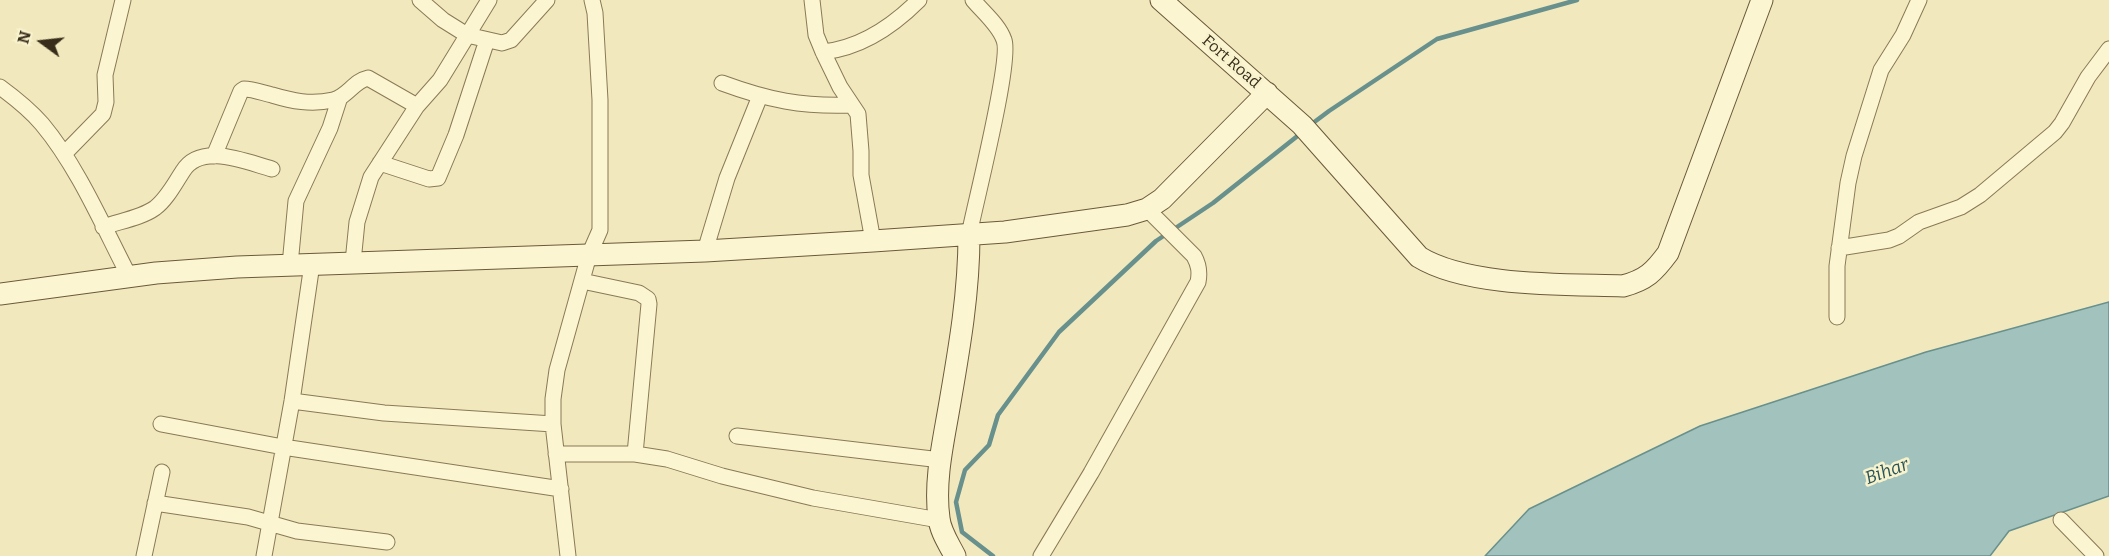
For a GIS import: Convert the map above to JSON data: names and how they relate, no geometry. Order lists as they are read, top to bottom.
{
  "streets": {
    "street": ["Fort Road"]
  },
  "water": ["Bihar"],
  "north": "left"
}
